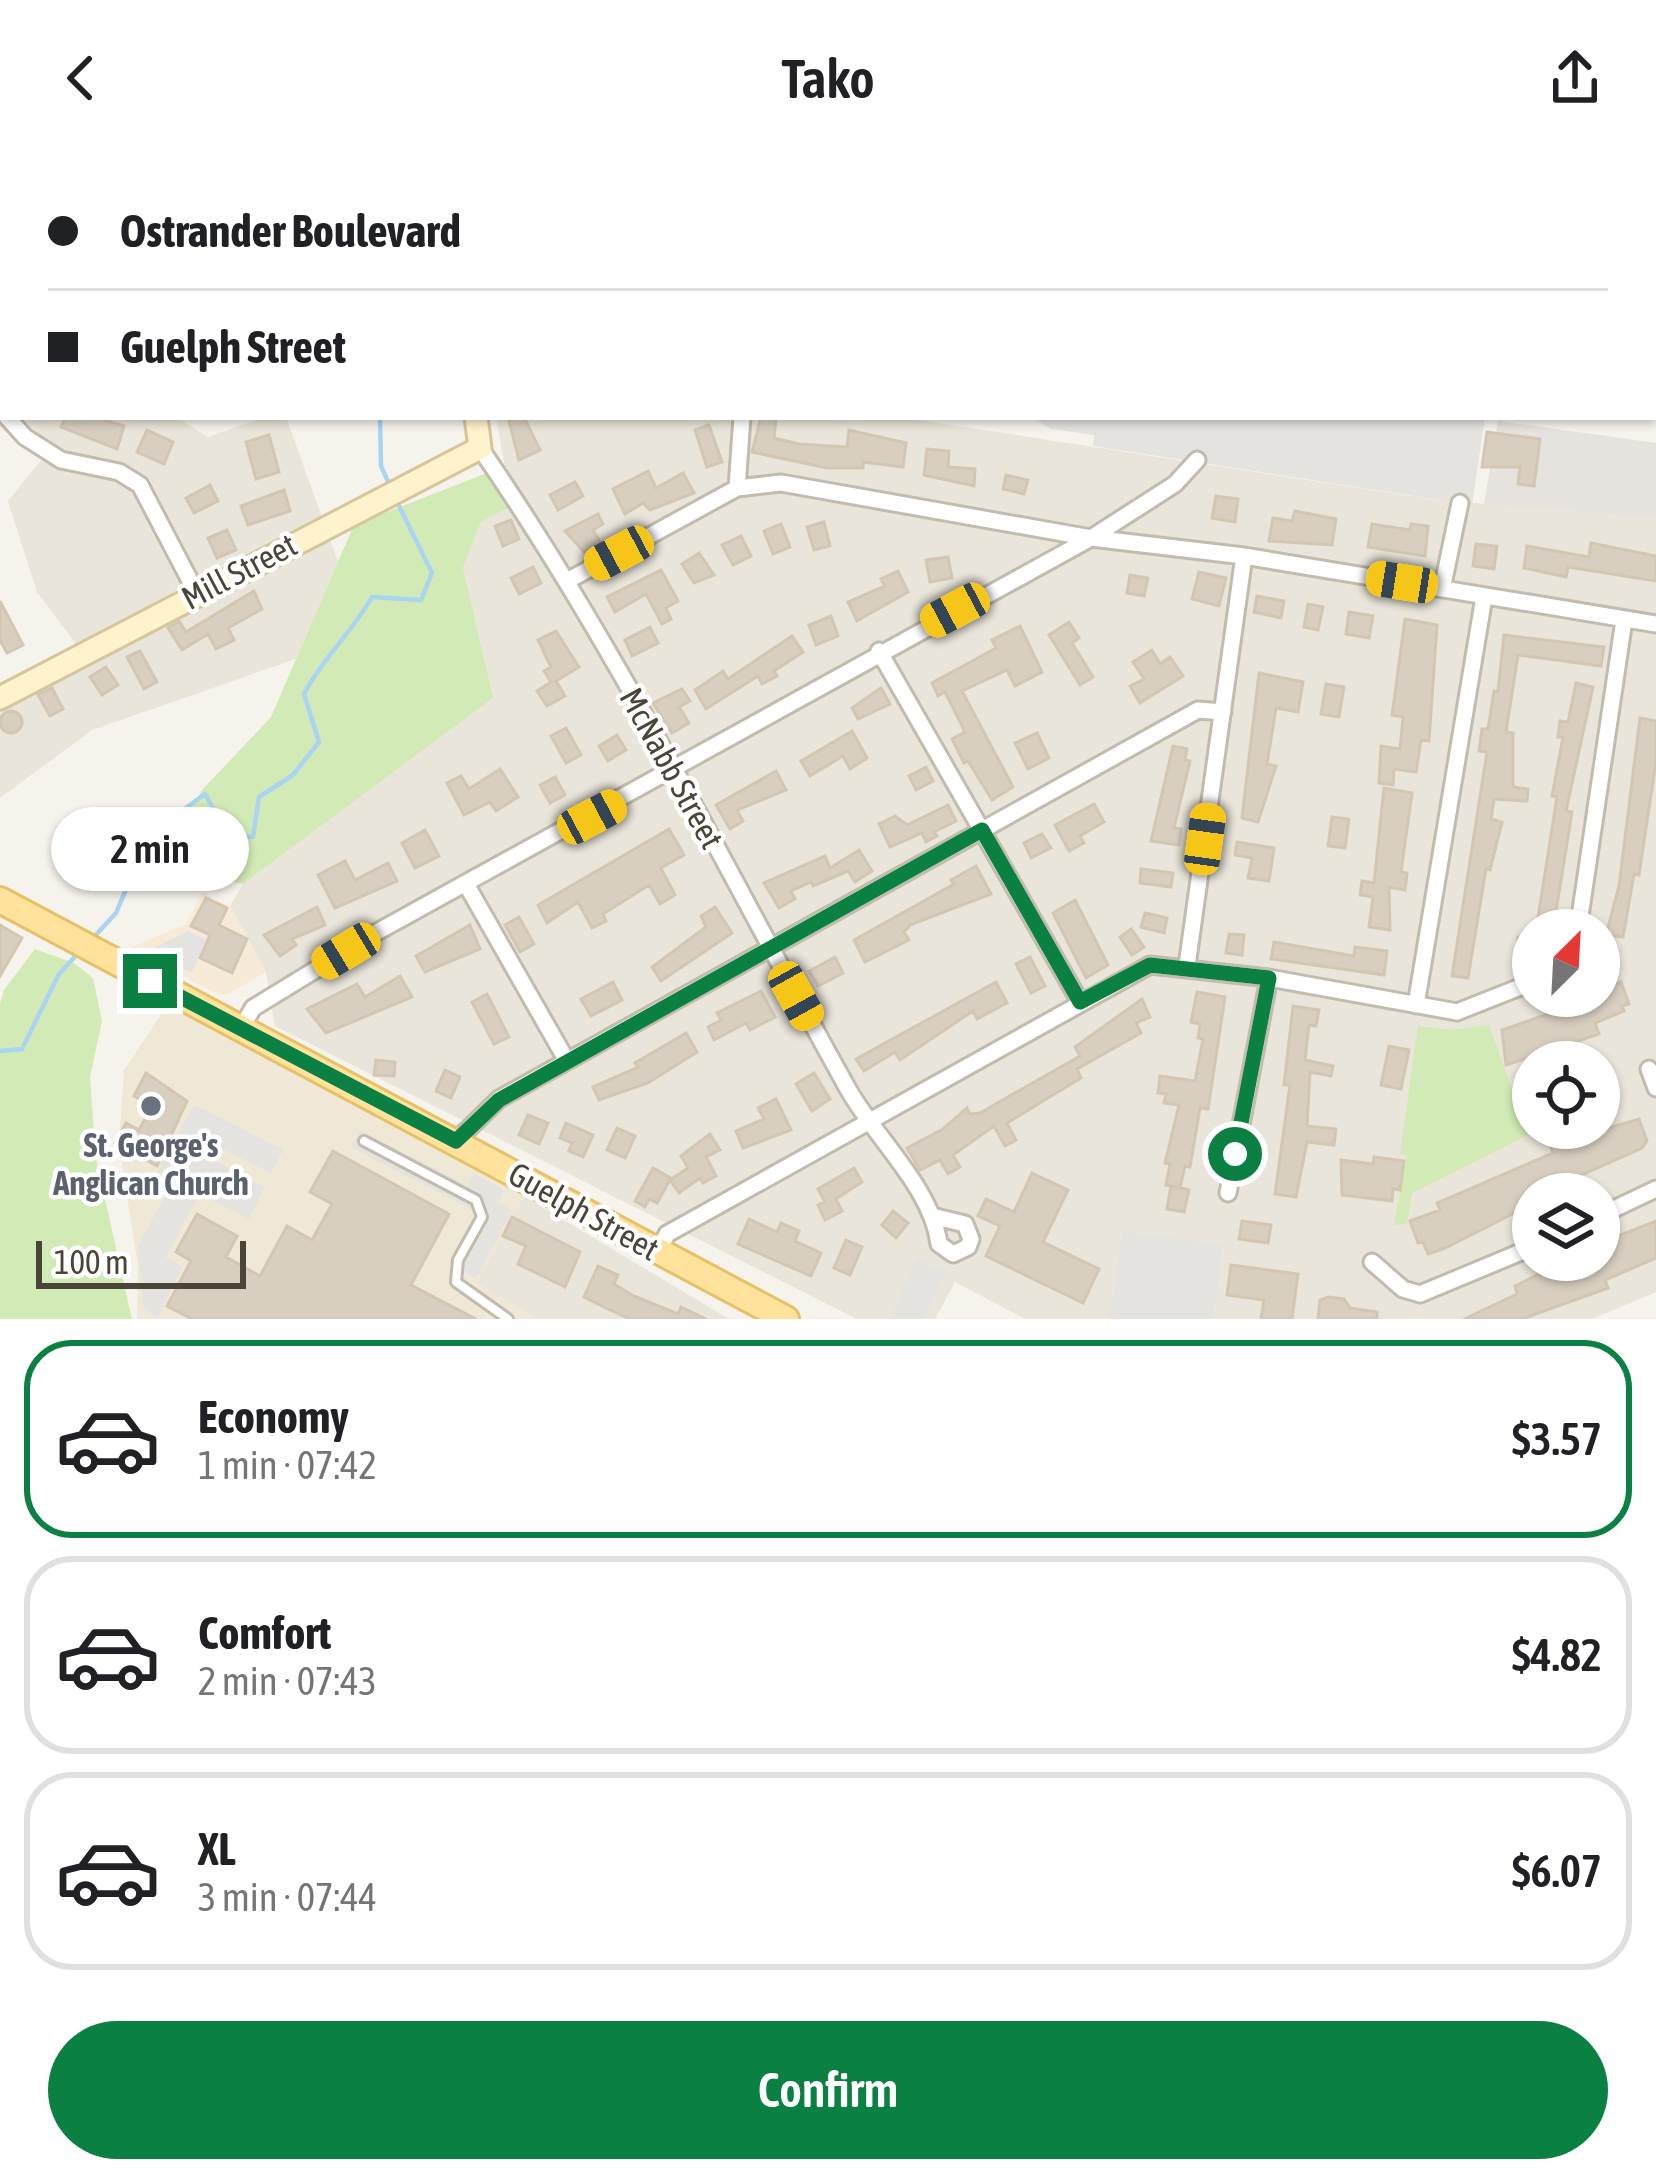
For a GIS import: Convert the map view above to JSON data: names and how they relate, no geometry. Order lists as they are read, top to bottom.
{
  "streets": {
    "main road": ["Guelph Street"],
    "street": ["Mill Street", "McNabb Street"]
  },
  "crossings": [
    ["Mill Street", "McNabb Street"]
  ],
  "places": ["St. George's Anglican Church"],
  "scale_bar": "100 m",
  "north": "top right",
  "page": {
    "header": "Tako",
    "banner": ["Ostrander Boulevard", "Guelph Street"],
    "bubble": "2 min",
    "scale": "100 m",
    "list": [
      {
        "name": "Economy",
        "note": "1 min · 07:42",
        "value": "$3.57"
      },
      {
        "name": "Comfort",
        "note": "2 min · 07:43",
        "value": "$4.82"
      },
      {
        "name": "XL",
        "note": "3 min · 07:44",
        "value": "$6.07"
      }
    ],
    "buttons": "Confirm"
  }
}
